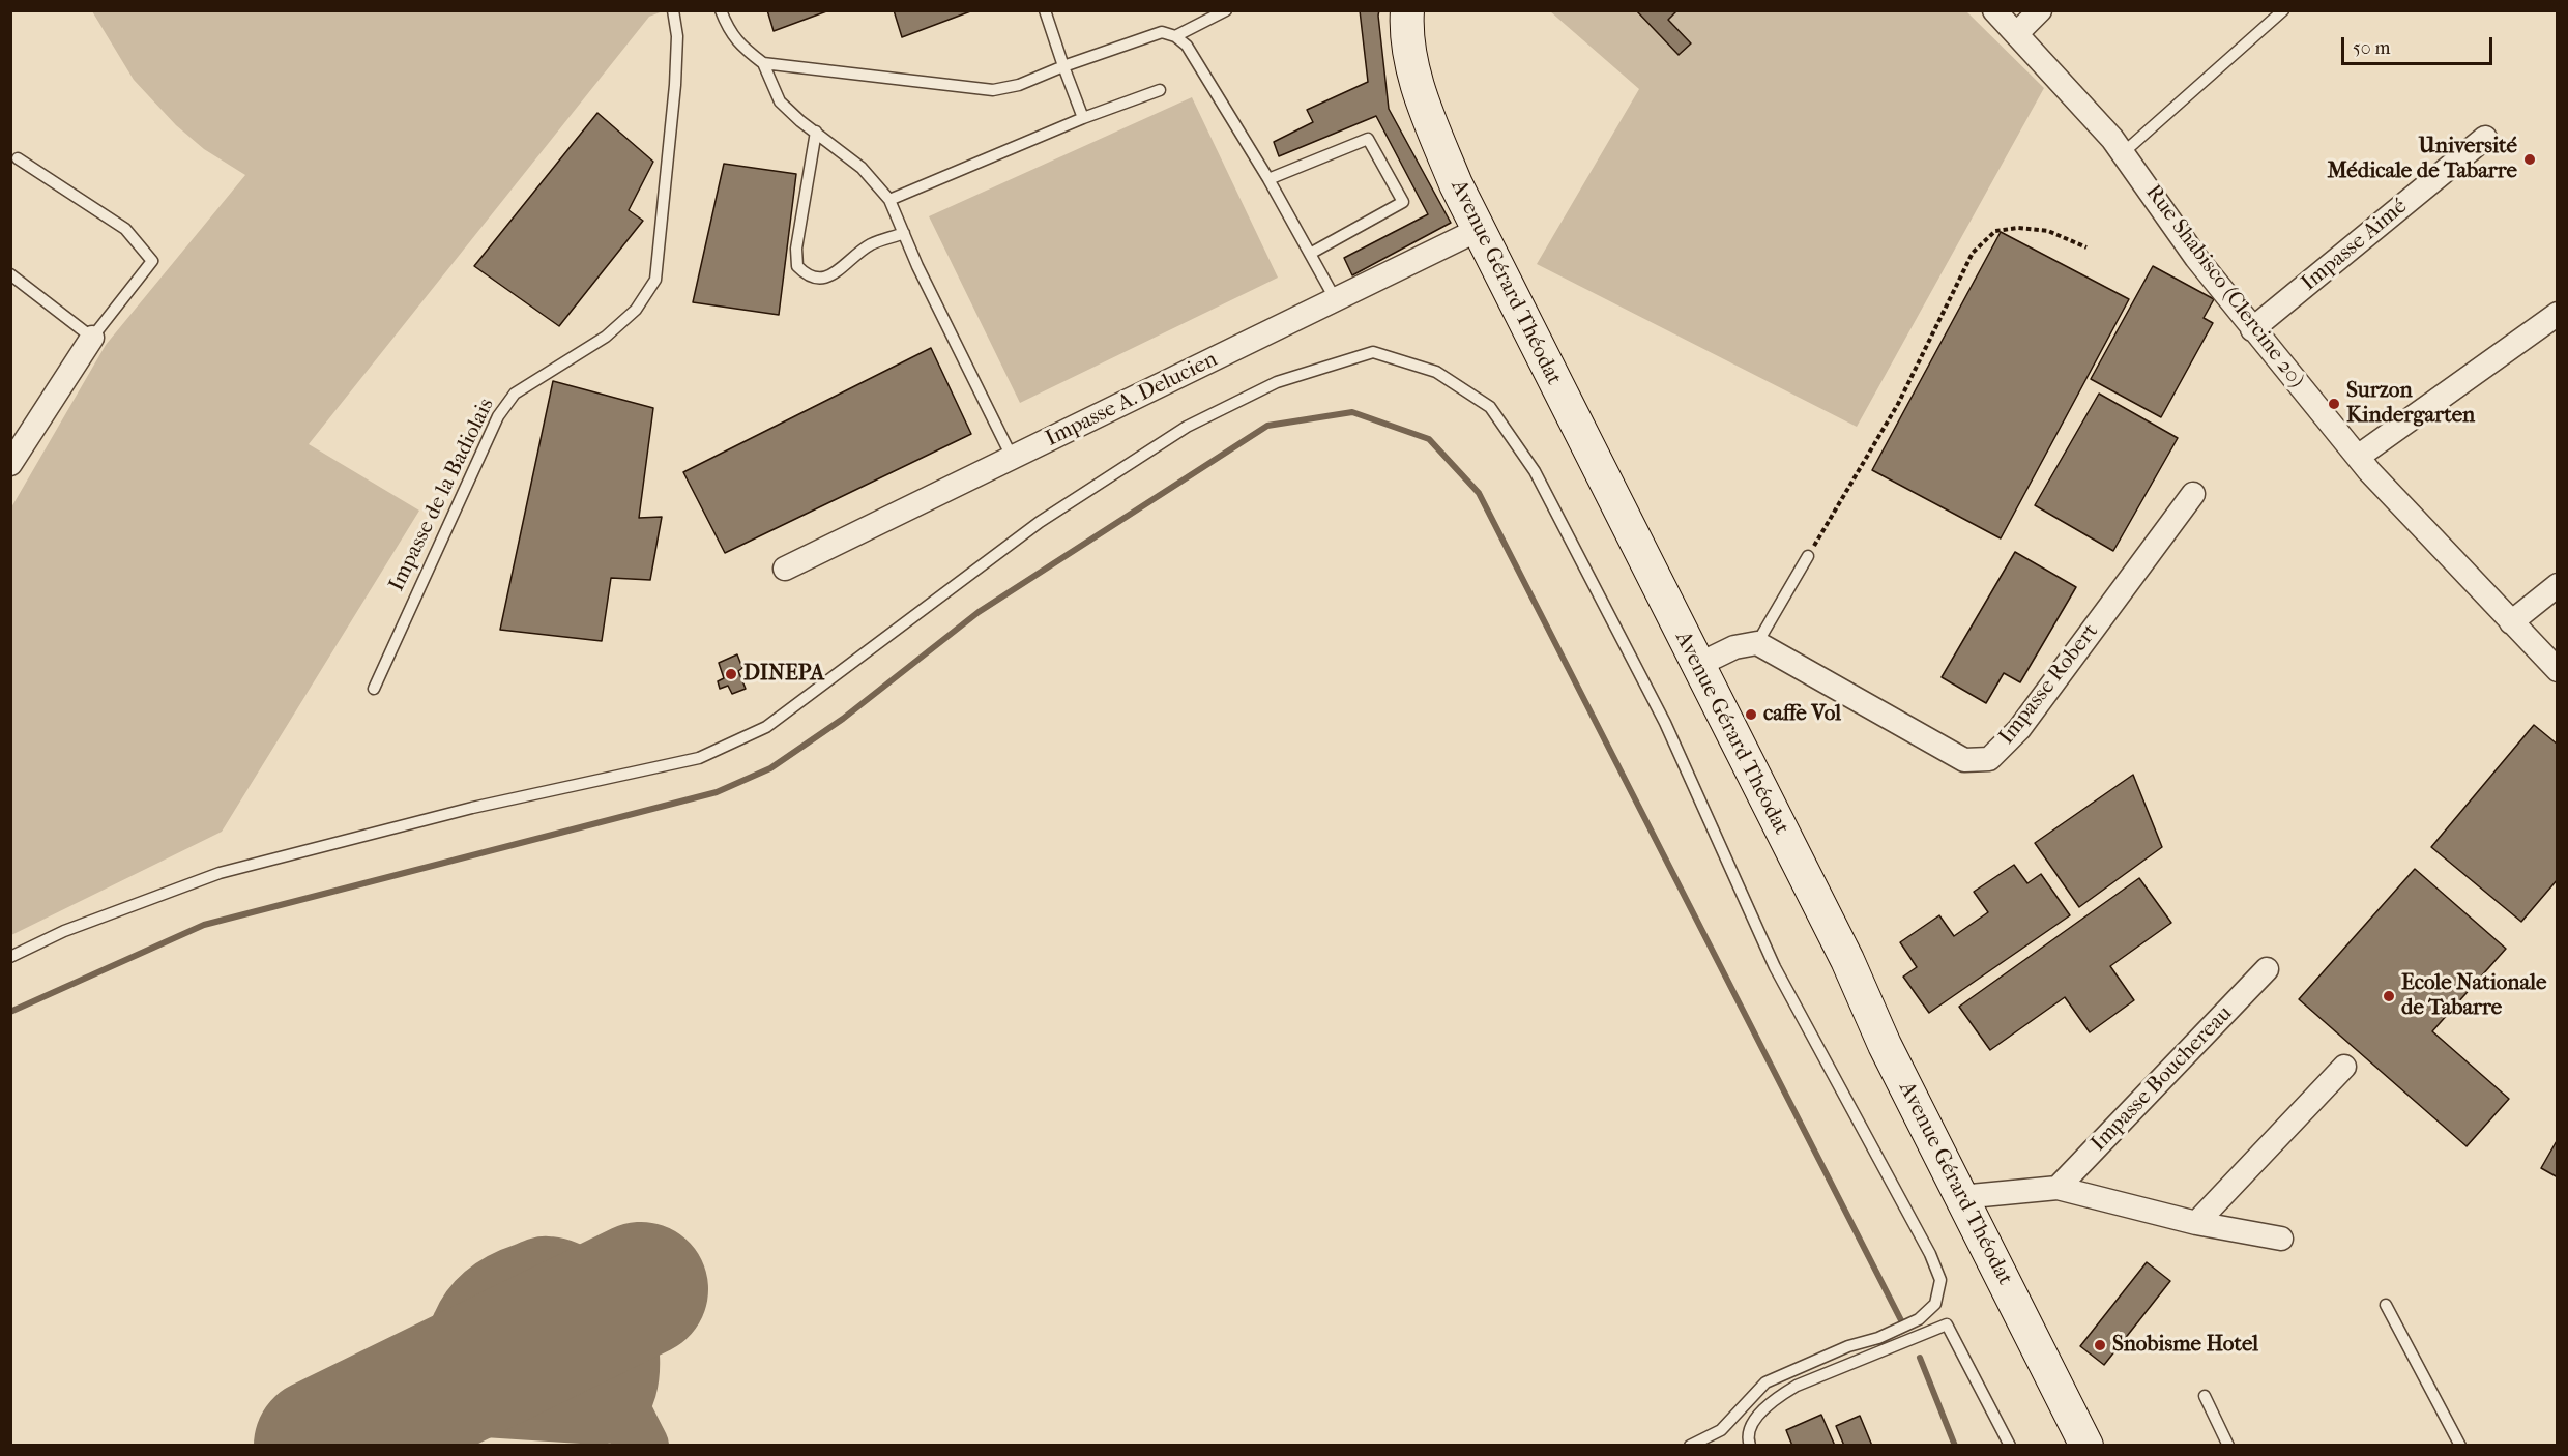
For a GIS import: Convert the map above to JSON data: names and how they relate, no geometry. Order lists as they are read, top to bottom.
{
  "streets": {
    "street": [
      "Impasse Aimé",
      "Avenue Gérard Théodat",
      "Rue Shabisco (Clercine 20)",
      "Impasse A. Delucien",
      "Impasse Robert",
      "Impasse Bouchereau"
    ],
    "lane": ["Impasse de la Badiolais"]
  },
  "crossings": [
    ["Impasse Aimé", "Rue Shabisco (Clercine 20)"],
    ["Avenue Gérard Théodat", "Impasse A. Delucien"]
  ],
  "places": [
    "Université Médicale de Tabarre",
    "Surzon Kindergarten",
    "DINEPA",
    "caffe Vol",
    "Ecole Nationale de Tabarre",
    "Snobisme Hotel"
  ],
  "scale_bar": "50 m"
}
